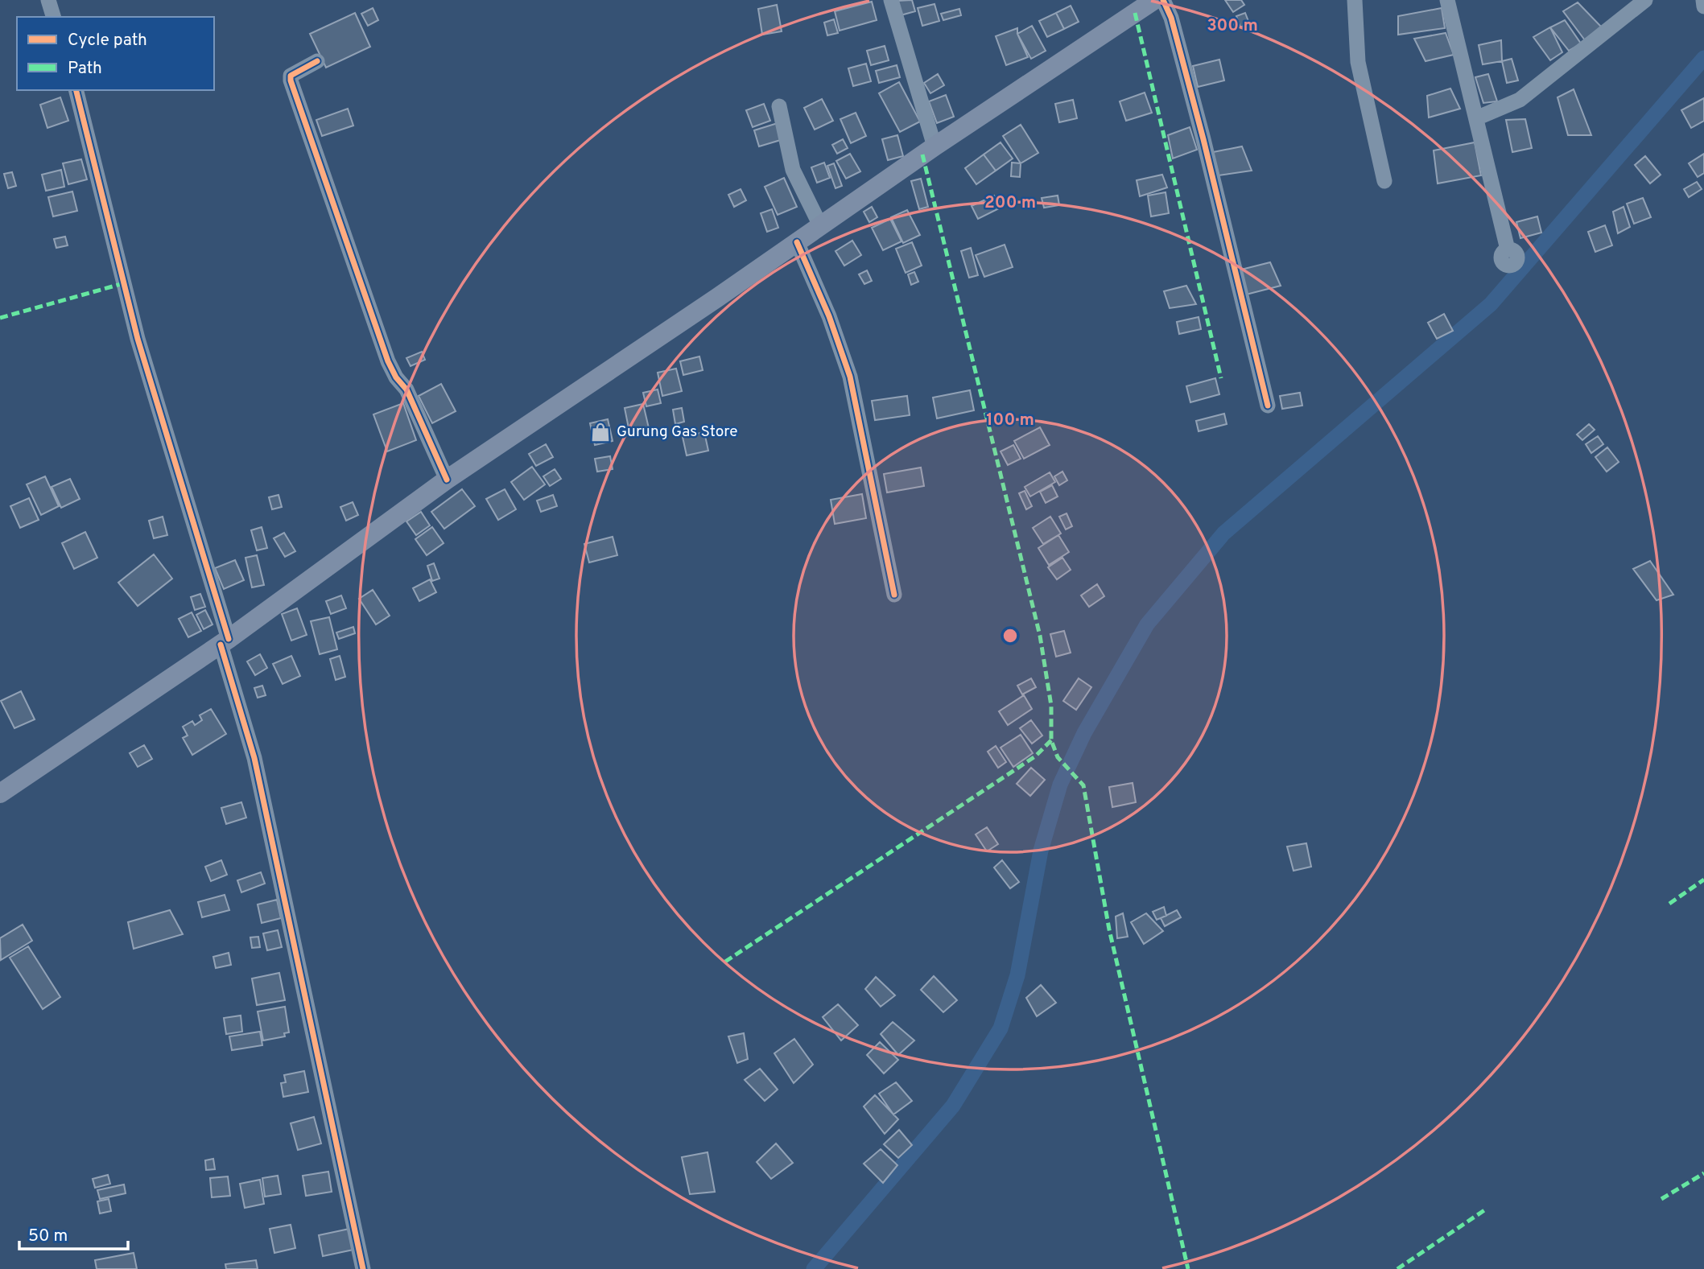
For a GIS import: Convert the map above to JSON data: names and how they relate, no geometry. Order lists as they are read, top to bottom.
{
  "places": {
    "shop": ["Gurung Gas Store"]
  },
  "legend": ["Cycle path", "Path"],
  "scale_bar": "50 m",
  "rings": ["300 m", "200 m", "100 m"]
}
